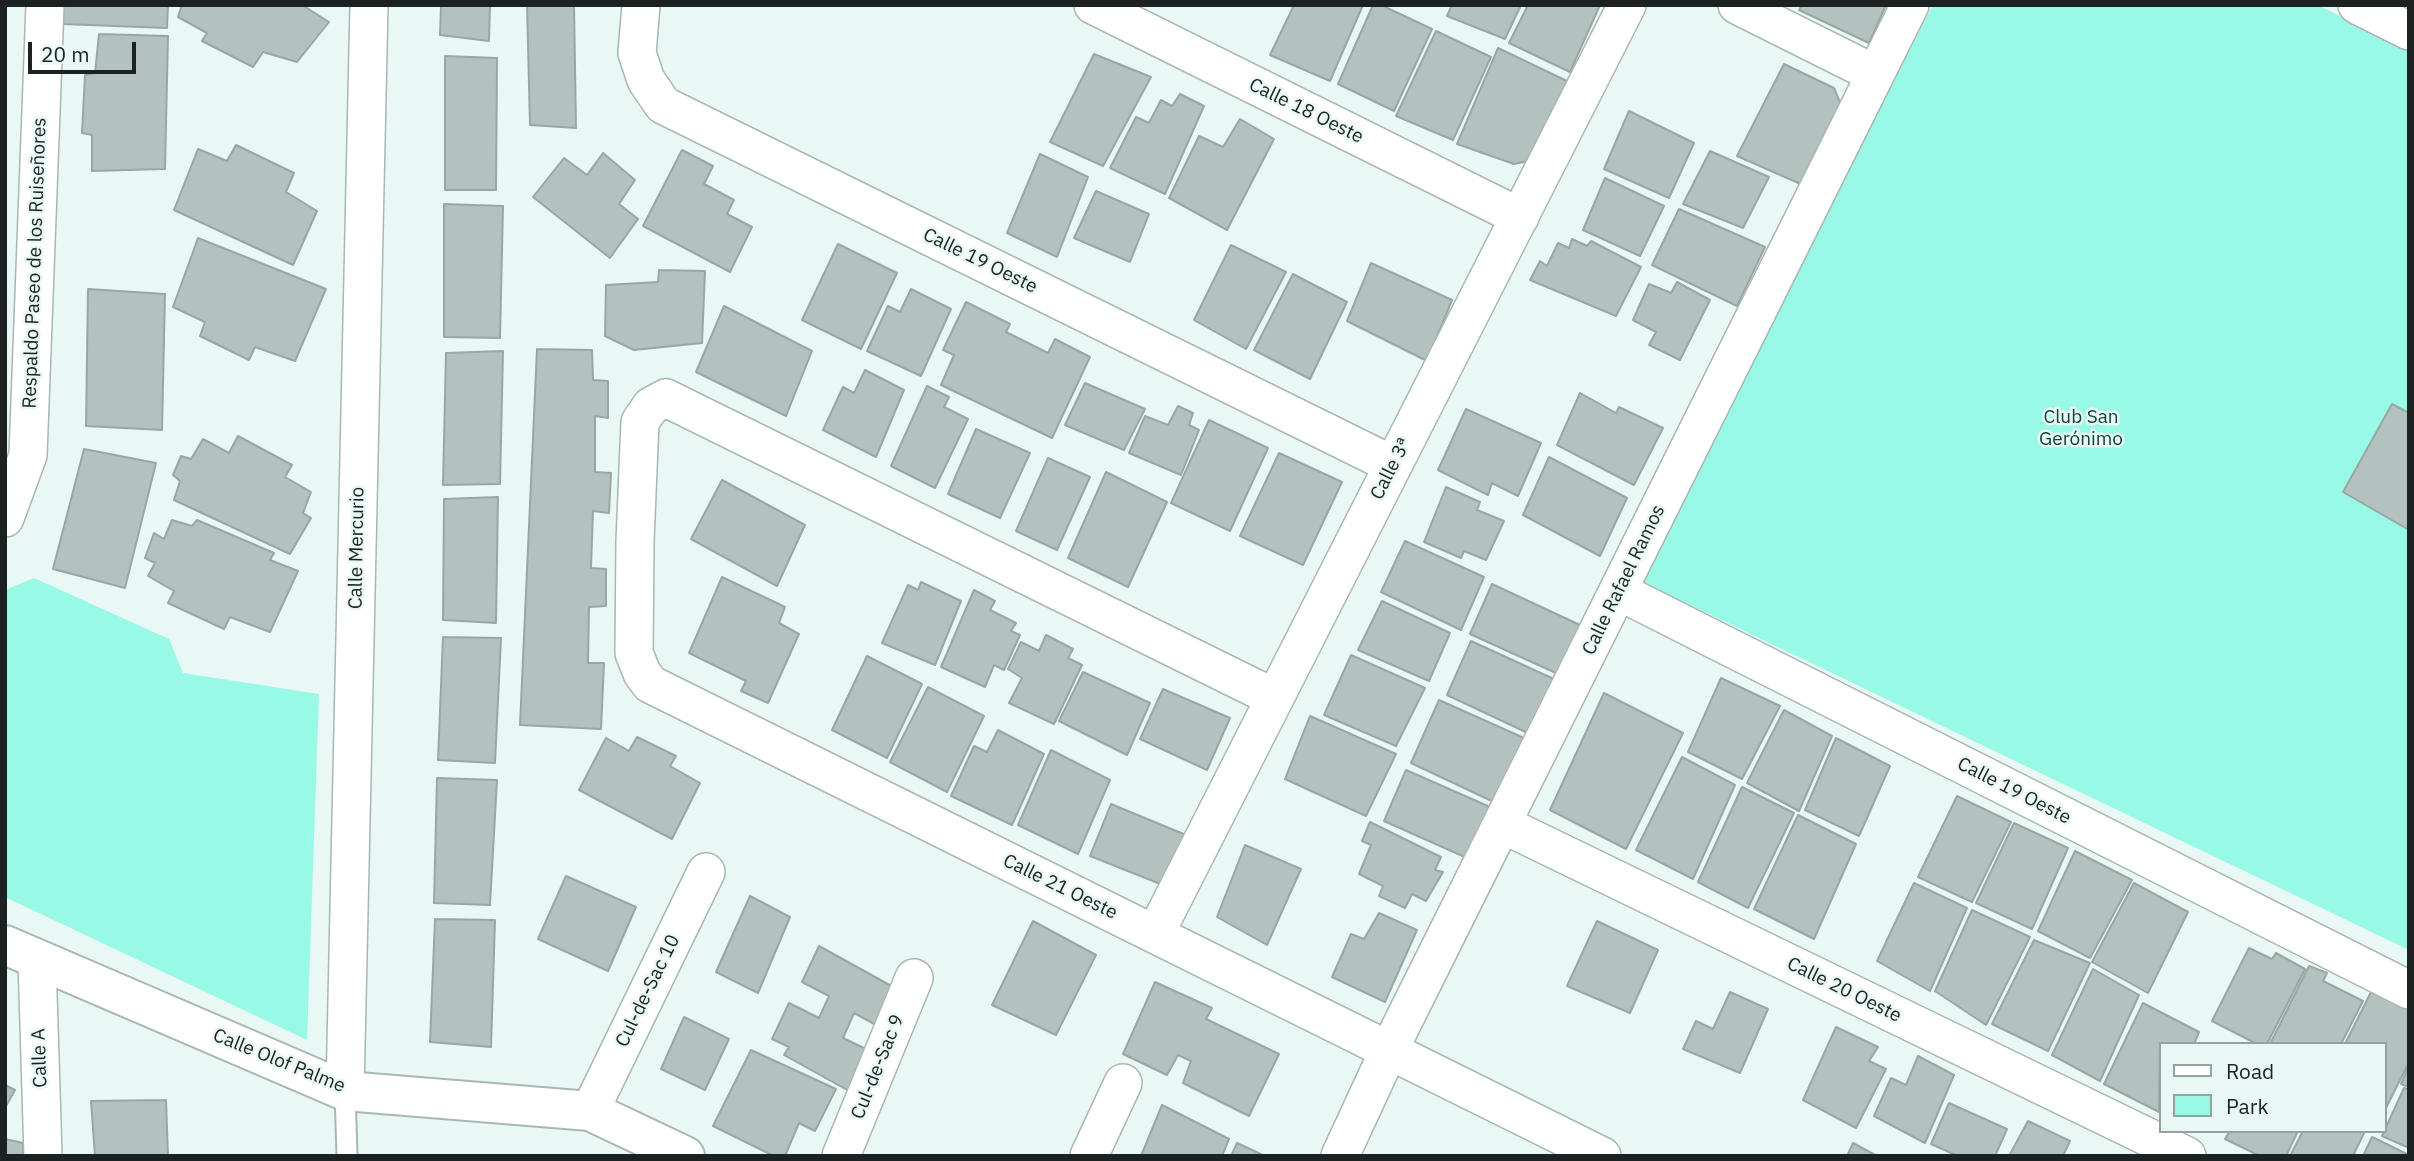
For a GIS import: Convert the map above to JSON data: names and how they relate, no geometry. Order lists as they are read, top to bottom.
{
  "streets": {
    "street": [
      "Calle 18 Oeste",
      "Calle 19 Oeste",
      "Respaldo Paseo de los Ruiseñores",
      "Calle 3ª",
      "Calle Mercurio",
      "Calle Rafael Ramos",
      "Calle 21 Oeste",
      "Calle 20 Oeste",
      "Cul-de-Sac 10",
      "Calle A",
      "Calle Olof Palme",
      "Cul-de-Sac 9"
    ]
  },
  "crossings": [
    ["Calle 18 Oeste", "Calle 3ª"],
    ["Calle 19 Oeste", "Calle 3ª"],
    ["Calle 19 Oeste", "Calle Rafael Ramos"],
    ["Calle 3ª", "Calle 21 Oeste"],
    ["Calle Mercurio", "Calle Olof Palme"],
    ["Calle Rafael Ramos", "Calle 21 Oeste"],
    ["Calle Rafael Ramos", "Calle 20 Oeste"],
    ["Cul-de-Sac 10", "Calle Olof Palme"],
    ["Calle A", "Calle Olof Palme"]
  ],
  "parks": ["Club San Gerónimo"],
  "legend": ["Road", "Park"],
  "scale_bar": "20 m"
}
